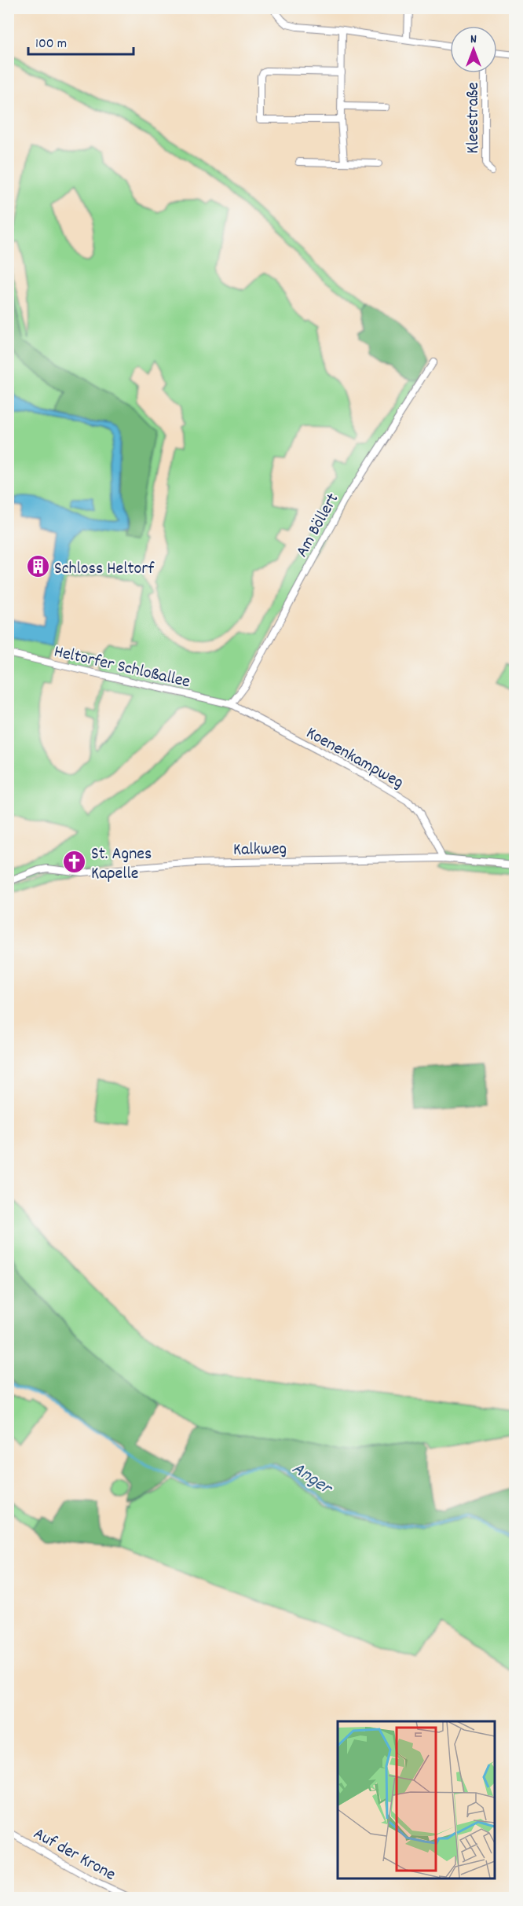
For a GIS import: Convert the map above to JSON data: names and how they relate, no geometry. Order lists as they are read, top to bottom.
{
  "streets": {
    "street": [
      "Kleestraße",
      "Am Böllert",
      "Heltorfer Schloßallee",
      "Koenenkampweg",
      "Kalkweg",
      "Auf der Krone"
    ]
  },
  "crossings": [
    ["Am Böllert", "Heltorfer Schloßallee"],
    ["Am Böllert", "Koenenkampweg"],
    ["Heltorfer Schloßallee", "Koenenkampweg"],
    ["Koenenkampweg", "Kalkweg"]
  ],
  "water": ["Anger"],
  "places": {
    "building": ["Schloss Heltorf"],
    "church": ["St. Agnes Kapelle"]
  },
  "scale_bar": "100 m",
  "north": "top"
}
